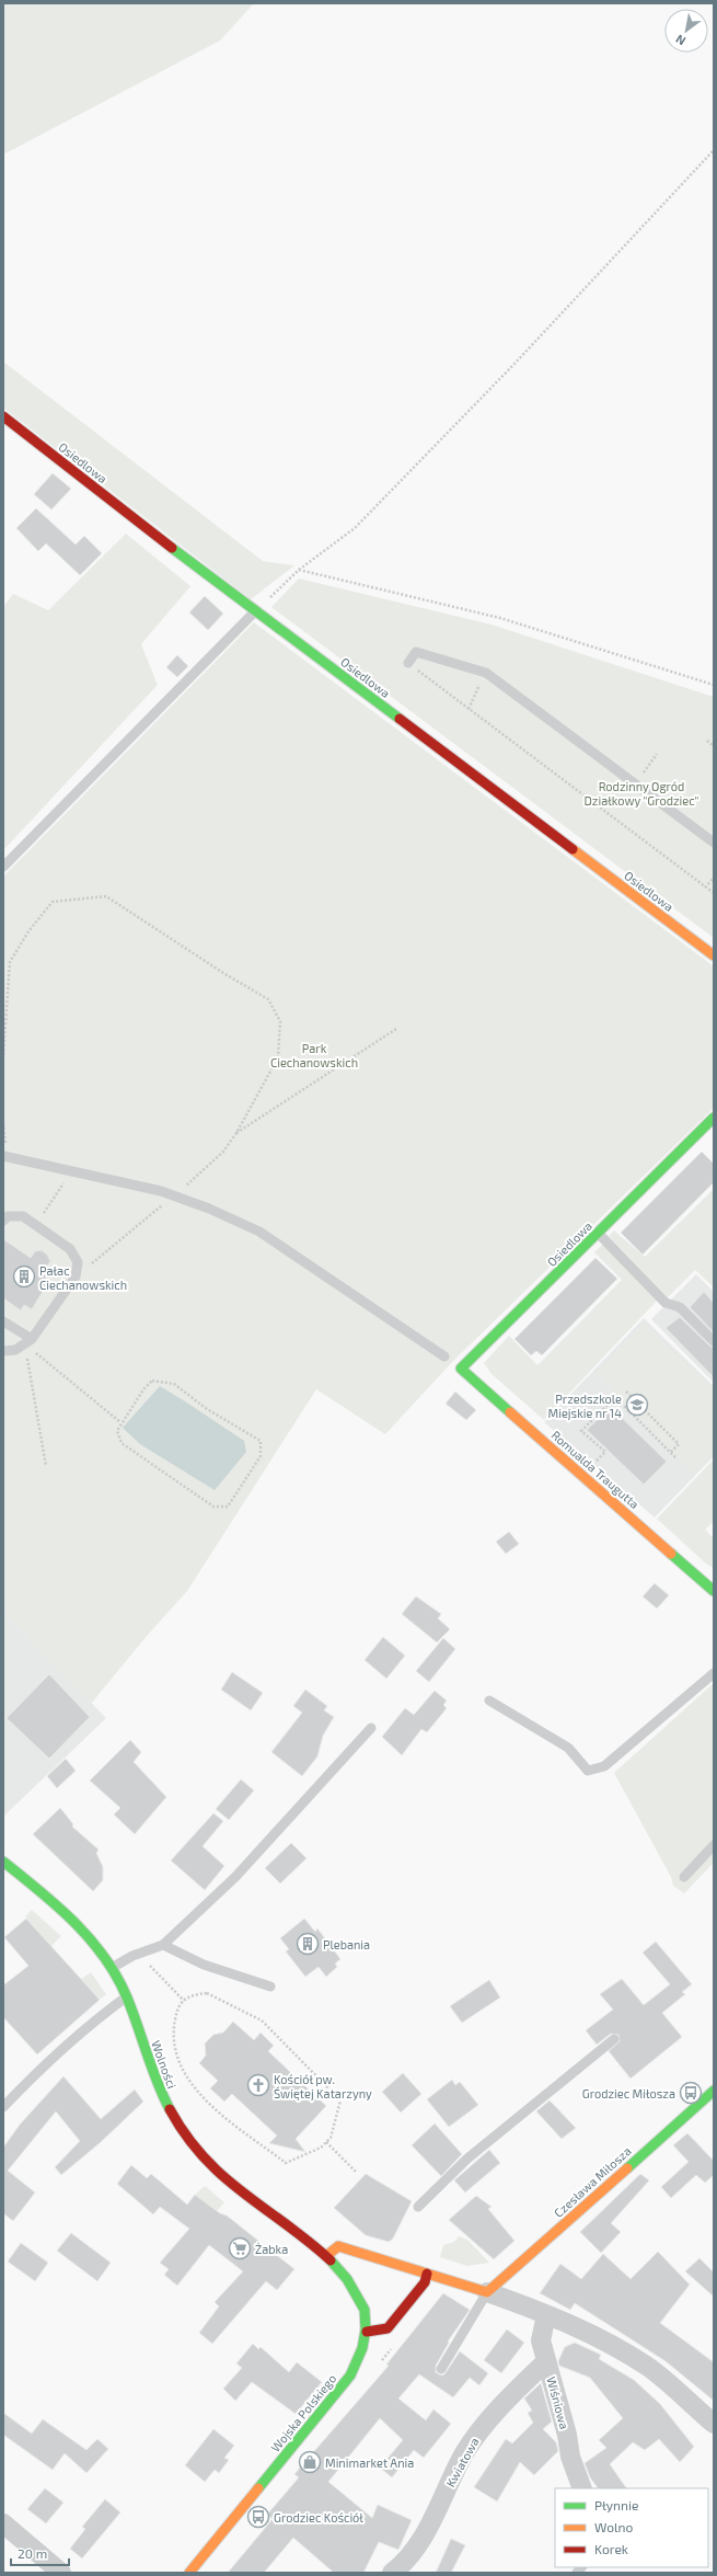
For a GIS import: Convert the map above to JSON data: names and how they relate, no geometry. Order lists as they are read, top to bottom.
{
  "streets": {
    "street": [
      "Osiedlowa",
      "Romualda Traugutta",
      "Wolności",
      "Czesława Miłosza",
      "Wiśniowa",
      "Wojska Polskiego",
      "Kwiatowa"
    ]
  },
  "crossings": [
    ["Osiedlowa", "Romualda Traugutta"],
    ["Wolności", "Wojska Polskiego"],
    ["Wiśniowa", "Kwiatowa"]
  ],
  "parks": ["Rodzinny Ogród Działkowy \"Grodziec\"", "Park Ciechanowskich"],
  "places": {
    "building": ["Pałac Ciechanowskich", "Plebania"],
    "school or university": ["Przedszkole Miejskie nr 14"],
    "church": ["Kościół pw. Świętej Katarzyny"],
    "bus stop": ["Grodziec Miłosza", "Grodziec Kościół"],
    "supermarket": ["Żabka"],
    "shop": ["Minimarket Ania"]
  },
  "legend": ["Płynnie", "Wolno", "Korek"],
  "scale_bar": "20 m",
  "north": "bottom left"
}
